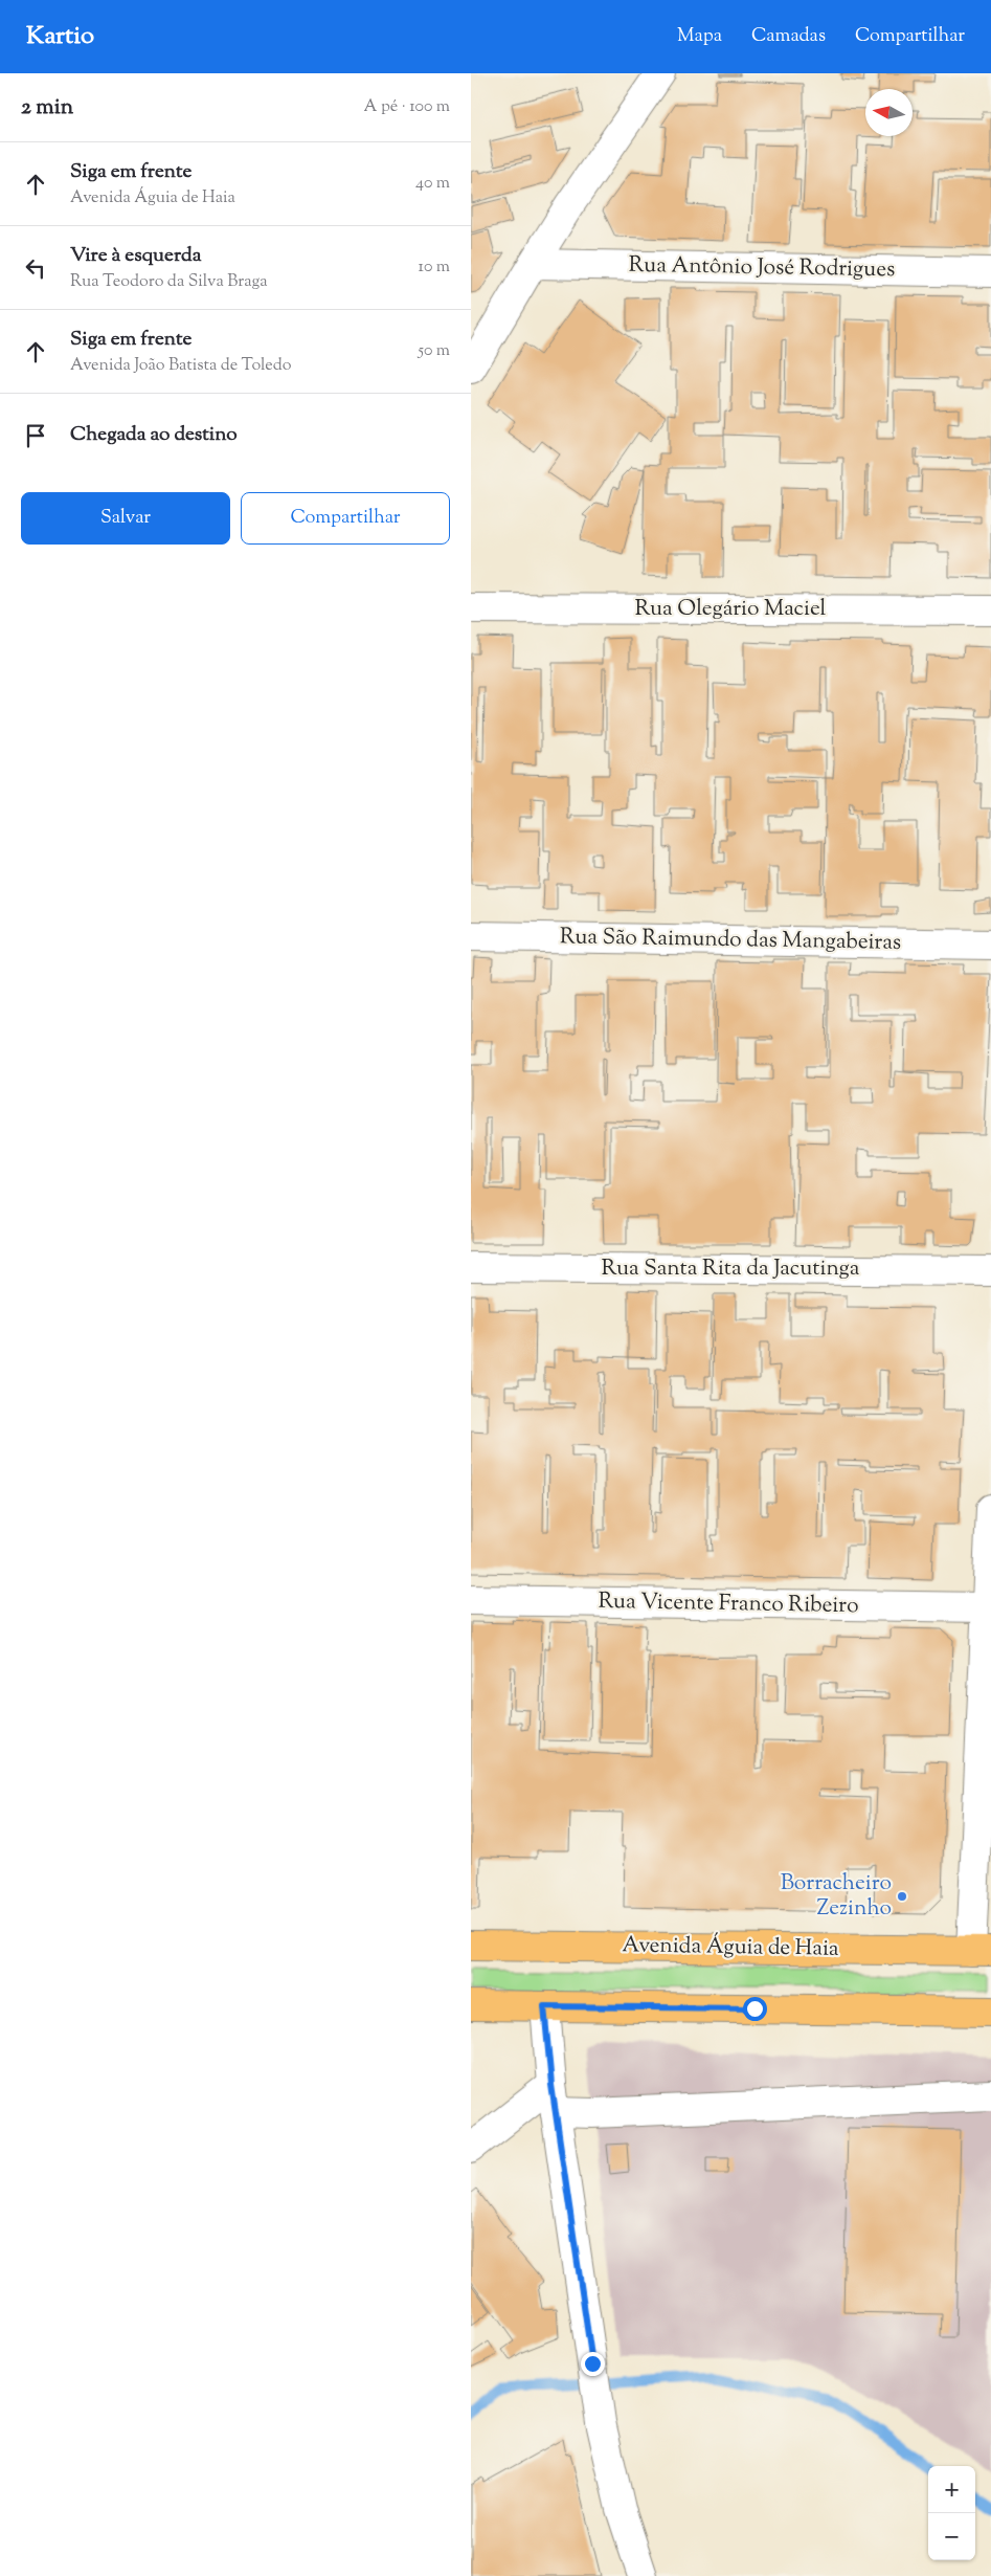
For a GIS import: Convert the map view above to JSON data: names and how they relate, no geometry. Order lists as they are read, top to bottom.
{
  "streets": {
    "main road": ["Avenida Águia de Haia"],
    "street": [
      "Rua Antônio José Rodrigues",
      "Rua Olegário Maciel",
      "Rua São Raimundo das Mangabeiras",
      "Rua Santa Rita da Jacutinga",
      "Rua Vicente Franco Ribeiro"
    ]
  },
  "places": ["Borracheiro Zezinho"],
  "north": "left",
  "page": {
    "header": "Kartio",
    "nav": ["Mapa", "Camadas", "Compartilhar"],
    "heading": ["2 min", "A pé · 100 m"],
    "list": [
      ["Siga em frente", "Avenida Águia de Haia", "40 m"],
      ["Vire à esquerda", "Rua Teodoro da Silva Braga", "10 m"],
      ["Siga em frente", "Avenida João Batista de Toledo", "50 m"],
      "Chegada ao destino"
    ],
    "buttons": ["Salvar", "Compartilhar"],
    "map_buttons": ["+", "−"]
  }
}
